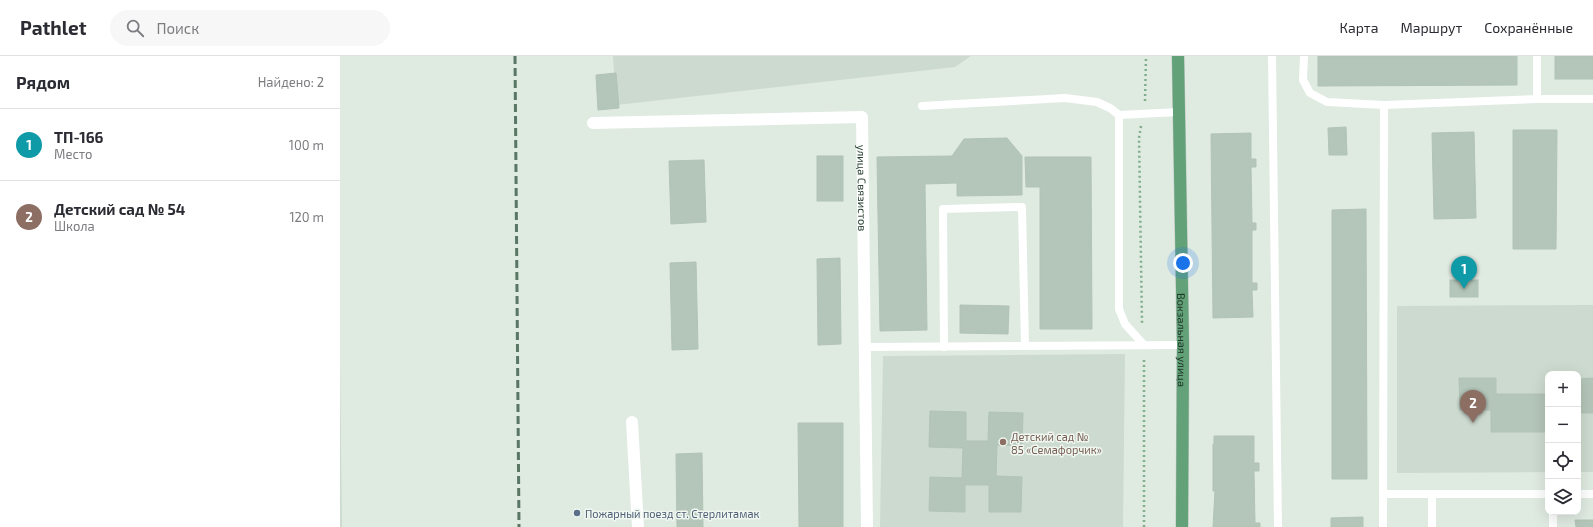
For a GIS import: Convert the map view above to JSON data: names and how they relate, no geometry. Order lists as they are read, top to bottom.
{
  "streets": {
    "main road": ["Вокзальная улица"],
    "street": ["улица Связистов"]
  },
  "places": ["Детский сад № 85 «Семафорчик»", "Пожарный поезд ст. Стерлитамак"],
  "page": {
    "header": "Pathlet",
    "search": "Поиск",
    "nav": ["Карта", "Маршрут", "Сохранённые"],
    "heading": ["Рядом", "Найдено: 2"],
    "list": [
      {
        "mark": "1",
        "name": "ТП-166",
        "note": "Место",
        "value": "100 m"
      },
      {
        "mark": "2",
        "name": "Детский сад № 54",
        "note": "Школа",
        "value": "120 m"
      }
    ],
    "pins": ["1", "2"],
    "map_buttons": ["+", "−"]
  }
}
